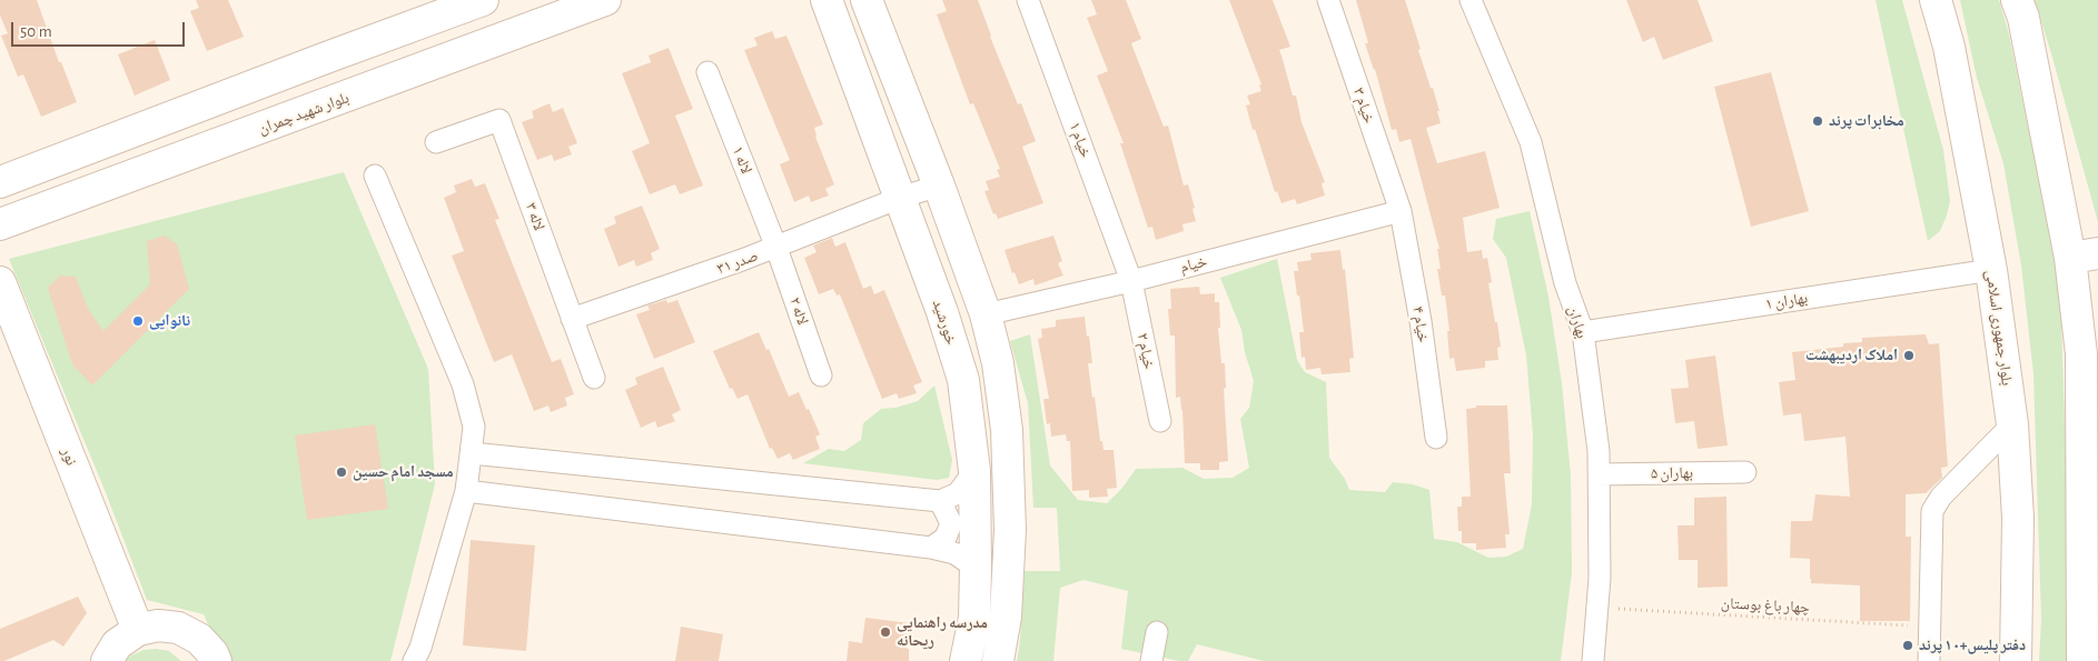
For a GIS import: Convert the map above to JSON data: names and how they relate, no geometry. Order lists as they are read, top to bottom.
{
  "streets": {
    "main road": [
      "بلوار شهید چمران",
      "خورشید",
      "بلوار جمهوری اسلامی",
      "نور"
    ],
    "street": [
      "خیام ۳",
      "خیام ۱",
      "لاله ۱",
      "لاله ۳",
      "صدر ۳۱",
      "خیام",
      "بهاران ۱",
      "لاله ۲",
      "بهاران",
      "خیام ۴",
      "خیام ۲",
      "بهاران ۵"
    ],
    "path": ["چهار باغ بوستان"]
  },
  "crossings": [
    ["خیام ۳", "خیام"],
    ["خیام ۳", "خیام ۴"],
    ["خیام ۱", "خیام"],
    ["خیام ۱", "خیام ۲"],
    ["لاله ۱", "صدر ۳۱"],
    ["لاله ۱", "لاله ۲"],
    ["لاله ۳", "صدر ۳۱"],
    ["صدر ۳۱", "لاله ۲"],
    ["صدر ۳۱", "خورشید"],
    ["خیام", "خیام ۴"],
    ["خیام", "خیام ۲"],
    ["بهاران ۱", "بهاران"],
    ["بهاران ۱", "بلوار جمهوری اسلامی"],
    ["بهاران", "بهاران ۵"],
    ["بهاران", "چهار باغ بوستان"]
  ],
  "places": [
    "مخابرات پرند",
    "نانوایی",
    "املاک اردیبهشت",
    "مسجد امام‌ حسین",
    "مدرسه راهنمایی ریحانه",
    "دفتر پلیس+۱۰ پرند"
  ],
  "scale_bar": "50 m"
}
